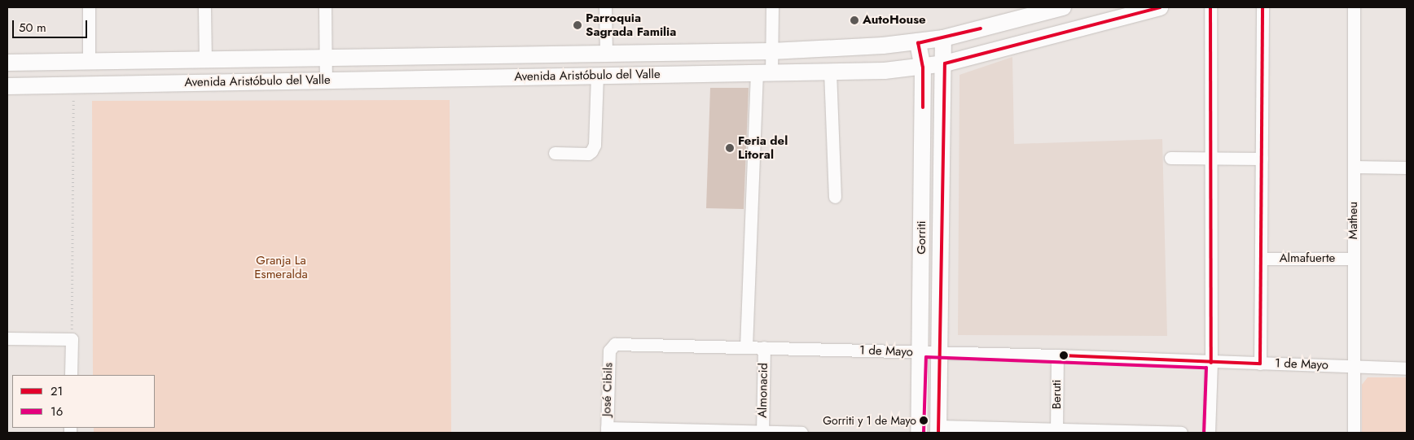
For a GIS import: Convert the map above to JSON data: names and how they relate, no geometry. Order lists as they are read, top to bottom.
{
  "streets": {
    "main road": ["Avenida Aristóbulo del Valle", "Gorriti"],
    "street": [
      "Matheu",
      "Almafuerte",
      "1 de Mayo",
      "José Cibils",
      "Almonacid",
      "Beruti"
    ]
  },
  "crossings": [
    ["Avenida Aristóbulo del Valle", "Gorriti"],
    ["Matheu", "Almafuerte"],
    ["Matheu", "1 de Mayo"],
    ["Gorriti", "1 de Mayo"],
    ["1 de Mayo", "José Cibils"],
    ["1 de Mayo", "Almonacid"],
    ["1 de Mayo", "Beruti"]
  ],
  "parks": ["Granja La Esmeralda"],
  "places": [
    "AutoHouse",
    "Parroquia Sagrada Familia",
    "Feria del Litoral",
    "Gorriti y 1 de Mayo"
  ],
  "lines": ["transit line 21", "transit line 16"],
  "legend": ["21", "16"],
  "scale_bar": "50 m"
}
